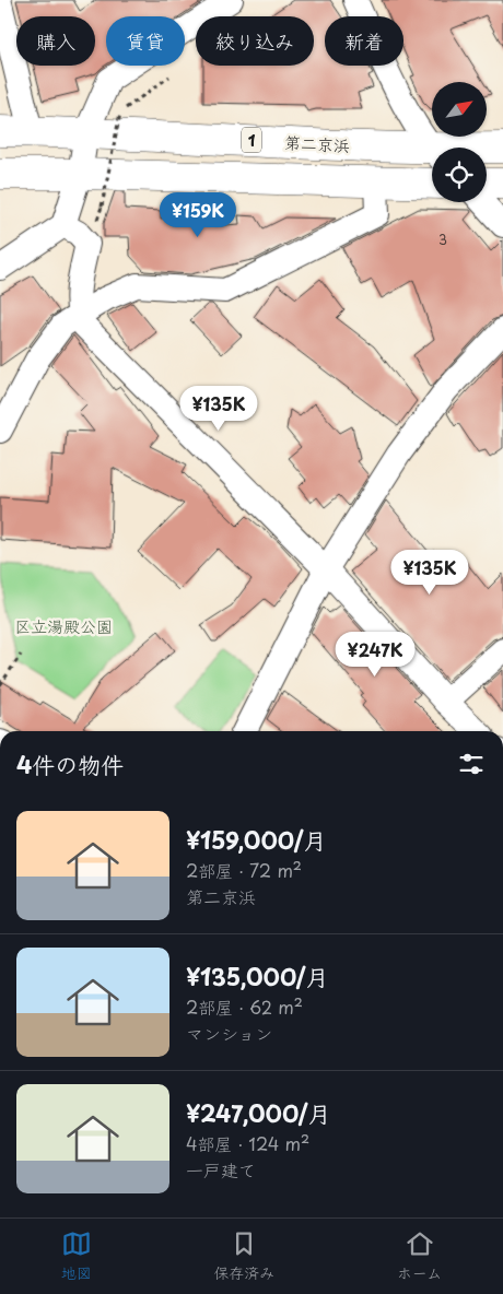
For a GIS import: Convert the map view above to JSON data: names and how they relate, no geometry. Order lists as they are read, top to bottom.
{
  "streets": {
    "highway": ["1", "第二京浜"]
  },
  "parks": ["区立湯殿公園"],
  "house_numbers": ["3"],
  "north": "top right",
  "page": {
    "chip": [
      "購入",
      "賃貸",
      "絞り込み",
      "新着"
    ],
    "price": [
      "¥159K",
      "¥135K",
      "¥135K",
      "¥247K"
    ],
    "heading": "4件の物件",
    "list": [
      {
        "name": "¥159,000/月",
        "note": "2部屋 · 72 m² · 第二京浜"
      },
      {
        "name": "¥135,000/月",
        "note": "2部屋 · 62 m² · マンション"
      },
      {
        "name": "¥247,000/月",
        "note": "4部屋 · 124 m² · 一戸建て"
      }
    ],
    "tabs": ["地図", "保存済み", "ホーム"]
  }
}
